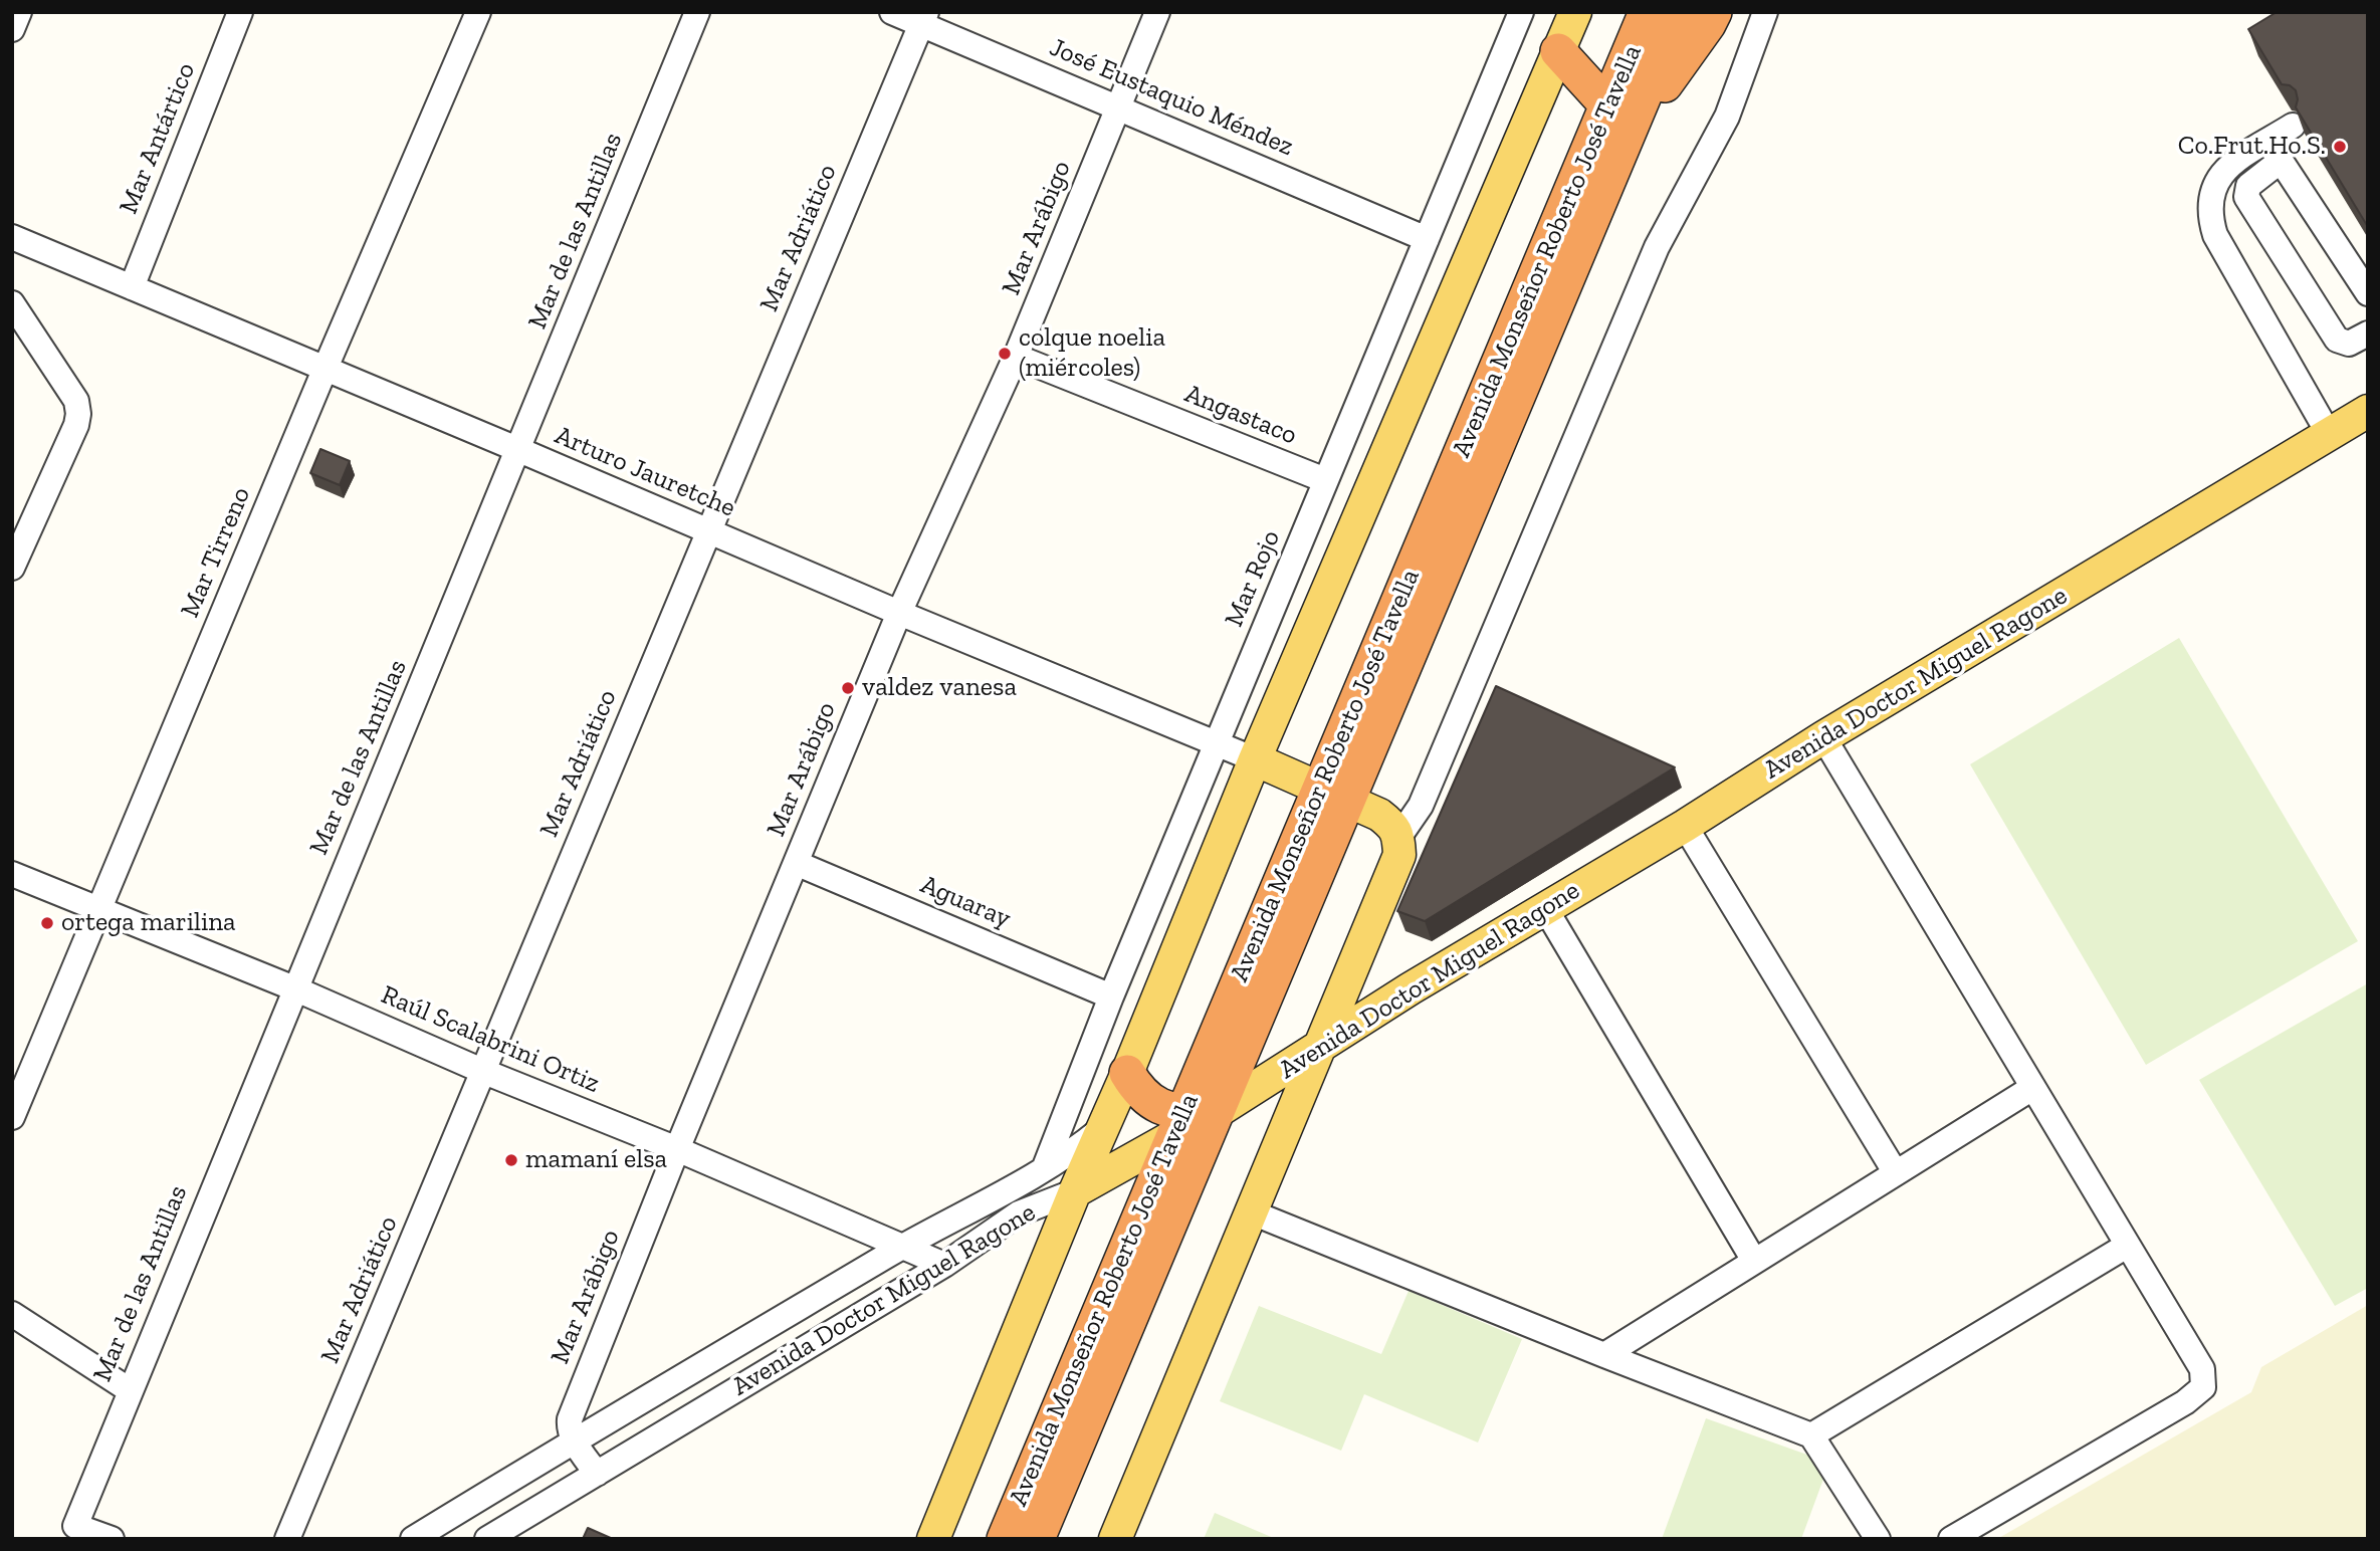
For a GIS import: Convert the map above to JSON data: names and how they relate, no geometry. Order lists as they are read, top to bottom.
{
  "streets": {
    "highway": ["Avenida Monseñor Roberto José Tavella"],
    "main road": ["Avenida Doctor Miguel Ragone"],
    "street": [
      "José Eustaquio Méndez",
      "Mar Antártico",
      "Mar Arábigo",
      "Mar de las Antillas",
      "Mar Adriático",
      "Angastaco",
      "Arturo Jauretche",
      "Mar Tirreno",
      "Mar Rojo",
      "Aguaray",
      "Raúl Scalabrini Ortiz"
    ]
  },
  "crossings": [
    ["José Eustaquio Méndez", "Mar Arábigo"],
    ["José Eustaquio Méndez", "Mar Adriático"],
    ["José Eustaquio Méndez", "Mar Rojo"],
    ["Mar Antártico", "Arturo Jauretche"],
    ["Mar Arábigo", "Angastaco"],
    ["Mar Arábigo", "Arturo Jauretche"],
    ["Mar Arábigo", "Avenida Doctor Miguel Ragone"],
    ["Mar Arábigo", "Aguaray"],
    ["Mar Arábigo", "Raúl Scalabrini Ortiz"],
    ["Mar de las Antillas", "Arturo Jauretche"],
    ["Mar de las Antillas", "Raúl Scalabrini Ortiz"],
    ["Mar Adriático", "Arturo Jauretche"],
    ["Mar Adriático", "Raúl Scalabrini Ortiz"],
    ["Avenida Monseñor Roberto José Tavella", "Avenida Doctor Miguel Ragone"],
    ["Angastaco", "Mar Rojo"],
    ["Arturo Jauretche", "Mar Tirreno"],
    ["Arturo Jauretche", "Mar Rojo"],
    ["Mar Tirreno", "Raúl Scalabrini Ortiz"],
    ["Mar Rojo", "Avenida Doctor Miguel Ragone"],
    ["Mar Rojo", "Aguaray"],
    ["Avenida Doctor Miguel Ragone", "Raúl Scalabrini Ortiz"]
  ],
  "places": [
    "Co.Frut.Ho.S.",
    "colque noelia (miércoles)",
    "valdez vanesa",
    "ortega marilina",
    "mamaní elsa"
  ]
}
